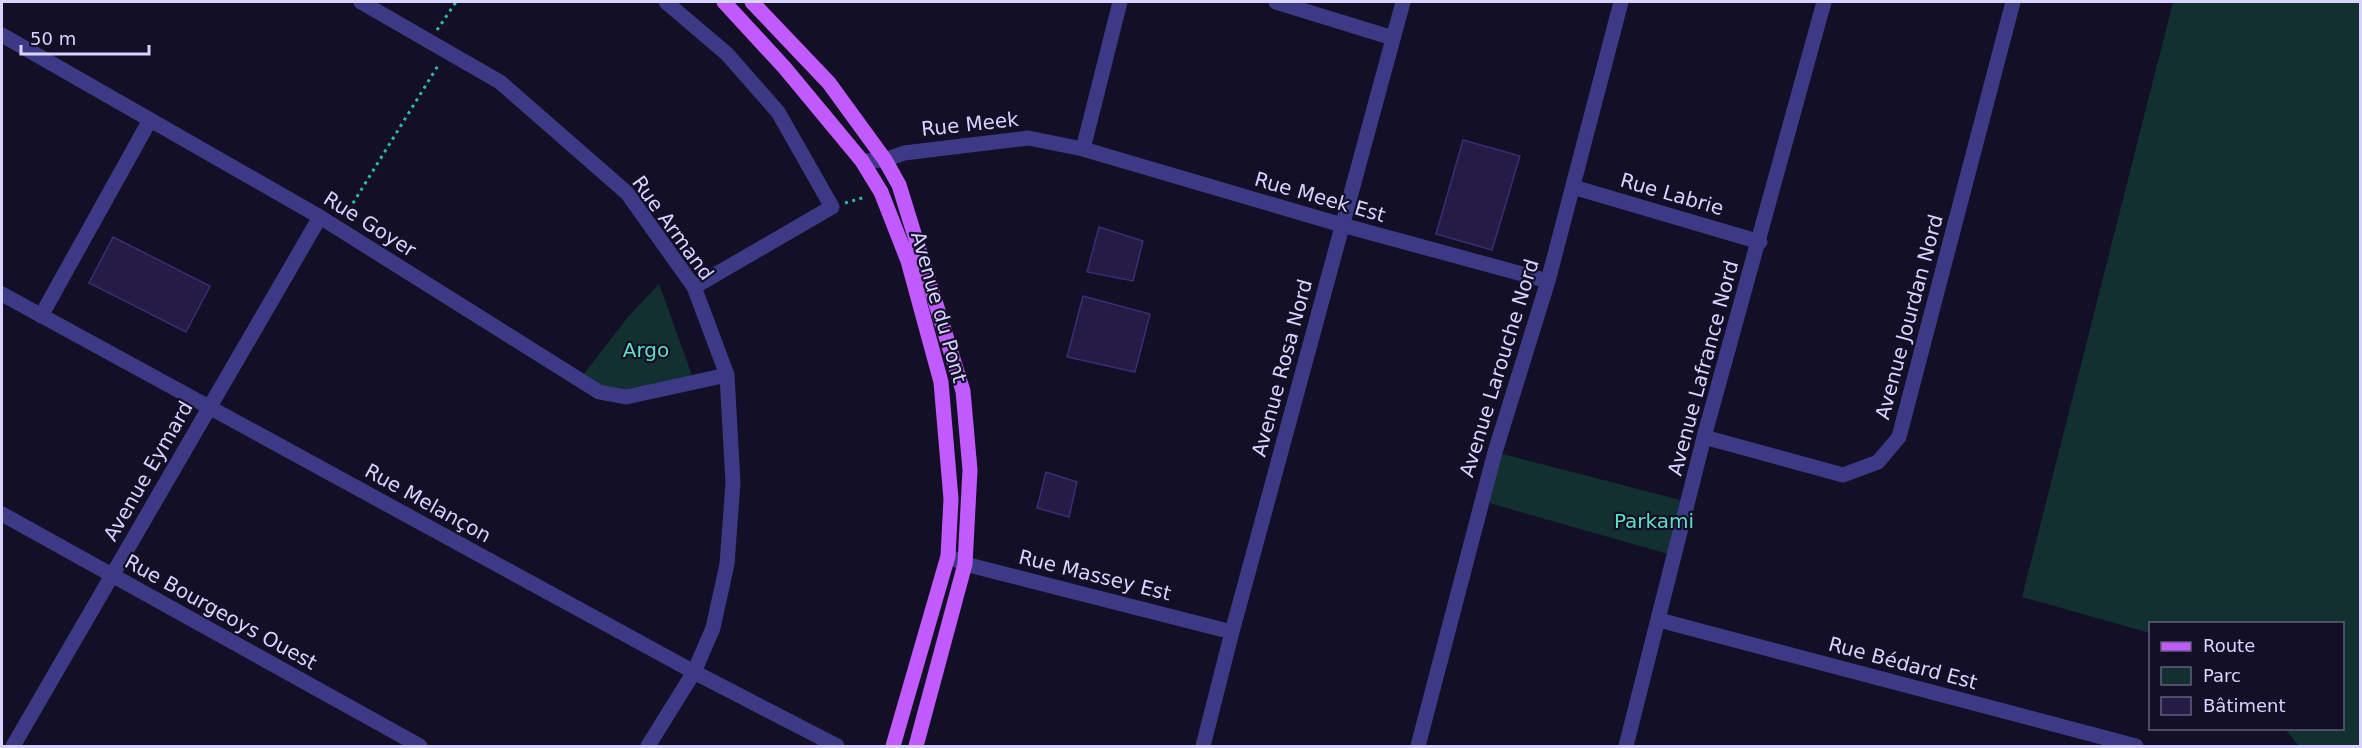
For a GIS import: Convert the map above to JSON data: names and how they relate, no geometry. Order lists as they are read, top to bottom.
{
  "streets": {
    "main road": ["Avenue du Pont"],
    "street": [
      "Rue Meek",
      "Rue Labrie",
      "Rue Meek Est",
      "Rue Goyer",
      "Rue Armand",
      "Avenue Jourdan Nord",
      "Avenue Rosa Nord",
      "Avenue Larouche Nord",
      "Avenue Lafrance Nord",
      "Avenue Eymard",
      "Rue Melançon",
      "Rue Massey Est",
      "Rue Bourgeoys Ouest",
      "Rue Bédard Est"
    ]
  },
  "crossings": [
    ["Rue Meek", "Rue Meek Est"],
    ["Rue Meek", "Avenue du Pont"],
    ["Rue Labrie", "Avenue Larouche Nord"],
    ["Rue Labrie", "Avenue Lafrance Nord"],
    ["Rue Meek Est", "Avenue Rosa Nord"],
    ["Rue Meek Est", "Avenue Larouche Nord"],
    ["Rue Goyer", "Rue Armand"],
    ["Rue Goyer", "Avenue Eymard"],
    ["Rue Armand", "Rue Melançon"],
    ["Avenue du Pont", "Rue Massey Est"],
    ["Avenue Jourdan Nord", "Avenue Lafrance Nord"],
    ["Avenue Rosa Nord", "Rue Massey Est"],
    ["Avenue Lafrance Nord", "Rue Bédard Est"],
    ["Avenue Eymard", "Rue Melançon"],
    ["Avenue Eymard", "Rue Bourgeoys Ouest"]
  ],
  "parks": ["Argo", "Parkami"],
  "legend": ["Route", "Parc", "Bâtiment"],
  "scale_bar": "50 m"
}
